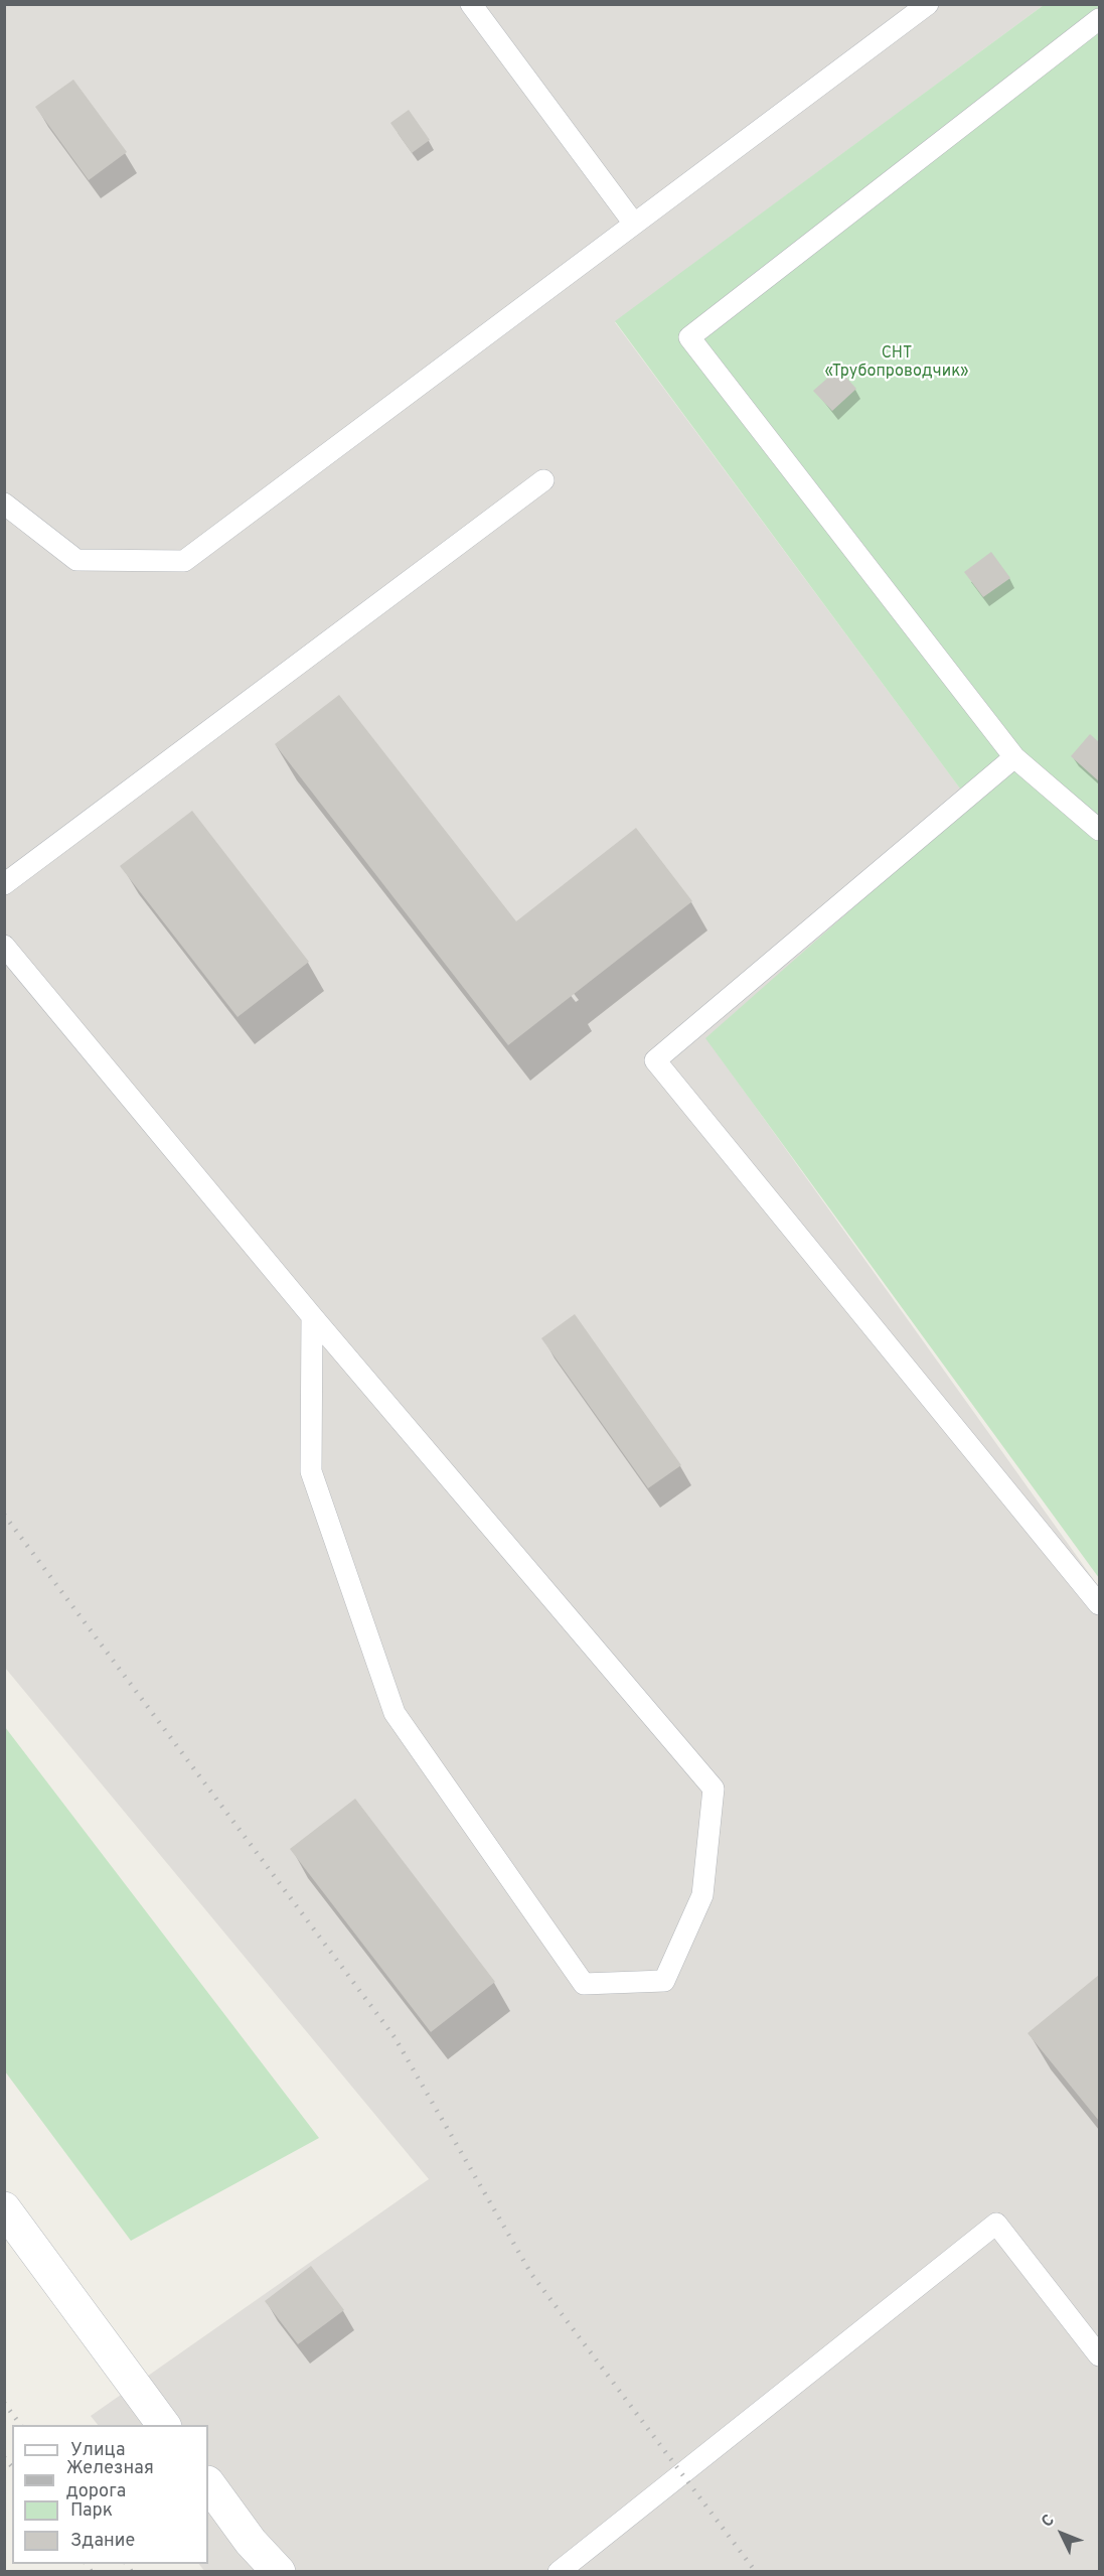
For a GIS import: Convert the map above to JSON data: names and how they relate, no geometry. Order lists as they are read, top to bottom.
{
  "parks": ["СНТ «Трубопроводчик»"],
  "legend": [
    "Улица",
    "Железная дорога",
    "Парк",
    "Здание"
  ],
  "north": "top left"
}
